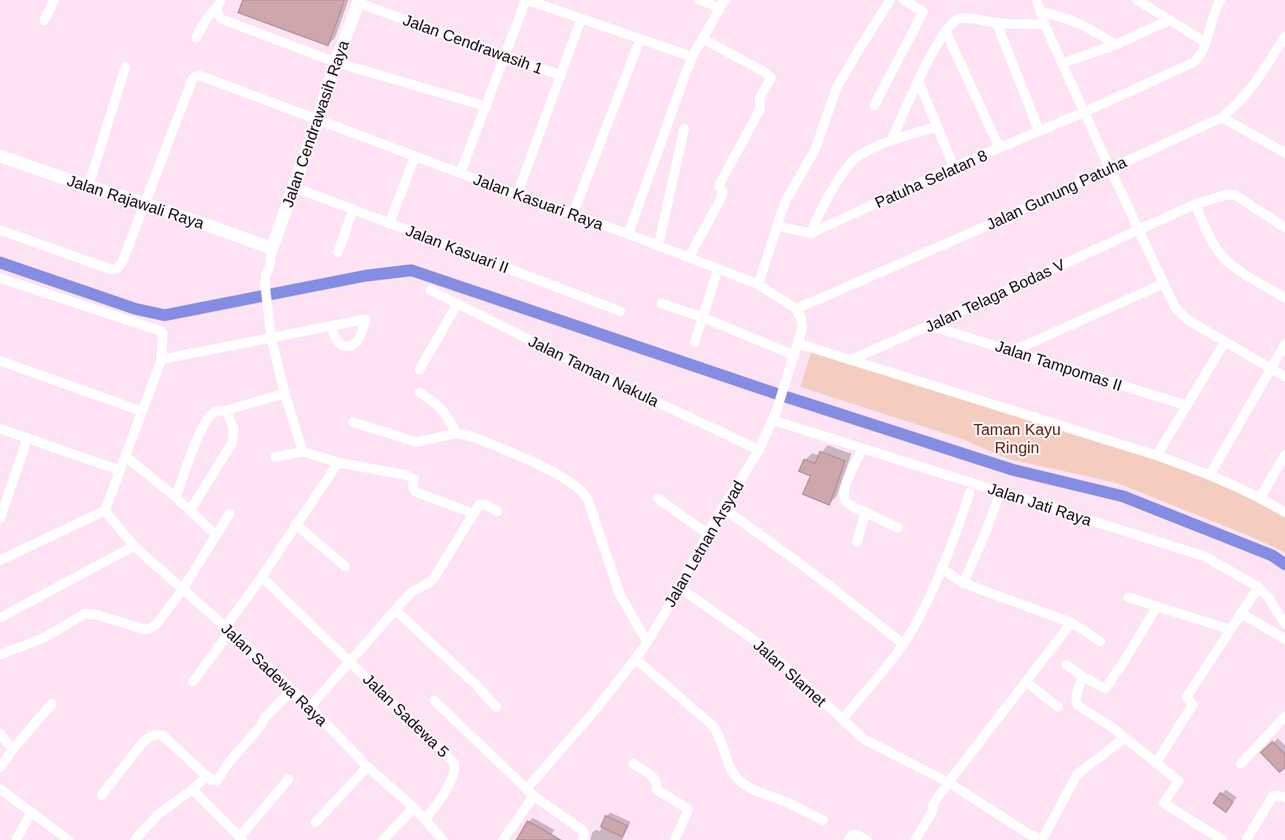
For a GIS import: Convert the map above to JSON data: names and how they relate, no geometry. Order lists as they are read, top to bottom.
{
  "streets": {
    "street": [
      "Jalan Cendrawasih 1",
      "Jalan Cendrawasih Raya",
      "Patuha Selatan 8",
      "Jalan Gunung Patuha",
      "Jalan Rajawali Raya",
      "Jalan Kasuari Raya",
      "Jalan Kasuari II",
      "Jalan Telaga Bodas V",
      "Jalan Tampomas II",
      "Jalan Taman Nakula",
      "Jalan Jati Raya",
      "Jalan Letnan Arsyad",
      "Jalan Slamet",
      "Jalan Sadewa Raya",
      "Jalan Sadewa 5"
    ]
  },
  "crossings": [
    ["Jalan Cendrawasih 1", "Jalan Cendrawasih Raya"],
    ["Jalan Cendrawasih Raya", "Jalan Rajawali Raya"],
    ["Jalan Cendrawasih Raya", "Jalan Kasuari Raya"],
    ["Jalan Cendrawasih Raya", "Jalan Kasuari II"],
    ["Jalan Gunung Patuha", "Jalan Letnan Arsyad"],
    ["Jalan Rajawali Raya", "Jalan Kasuari Raya"],
    ["Jalan Telaga Bodas V", "Jalan Tampomas II"],
    ["Jalan Taman Nakula", "Jalan Letnan Arsyad"],
    ["Jalan Jati Raya", "Jalan Letnan Arsyad"],
    ["Jalan Letnan Arsyad", "Jalan Slamet"],
    ["Jalan Sadewa Raya", "Jalan Sadewa 5"]
  ],
  "parks": ["Taman Kayu Ringin"]
}
